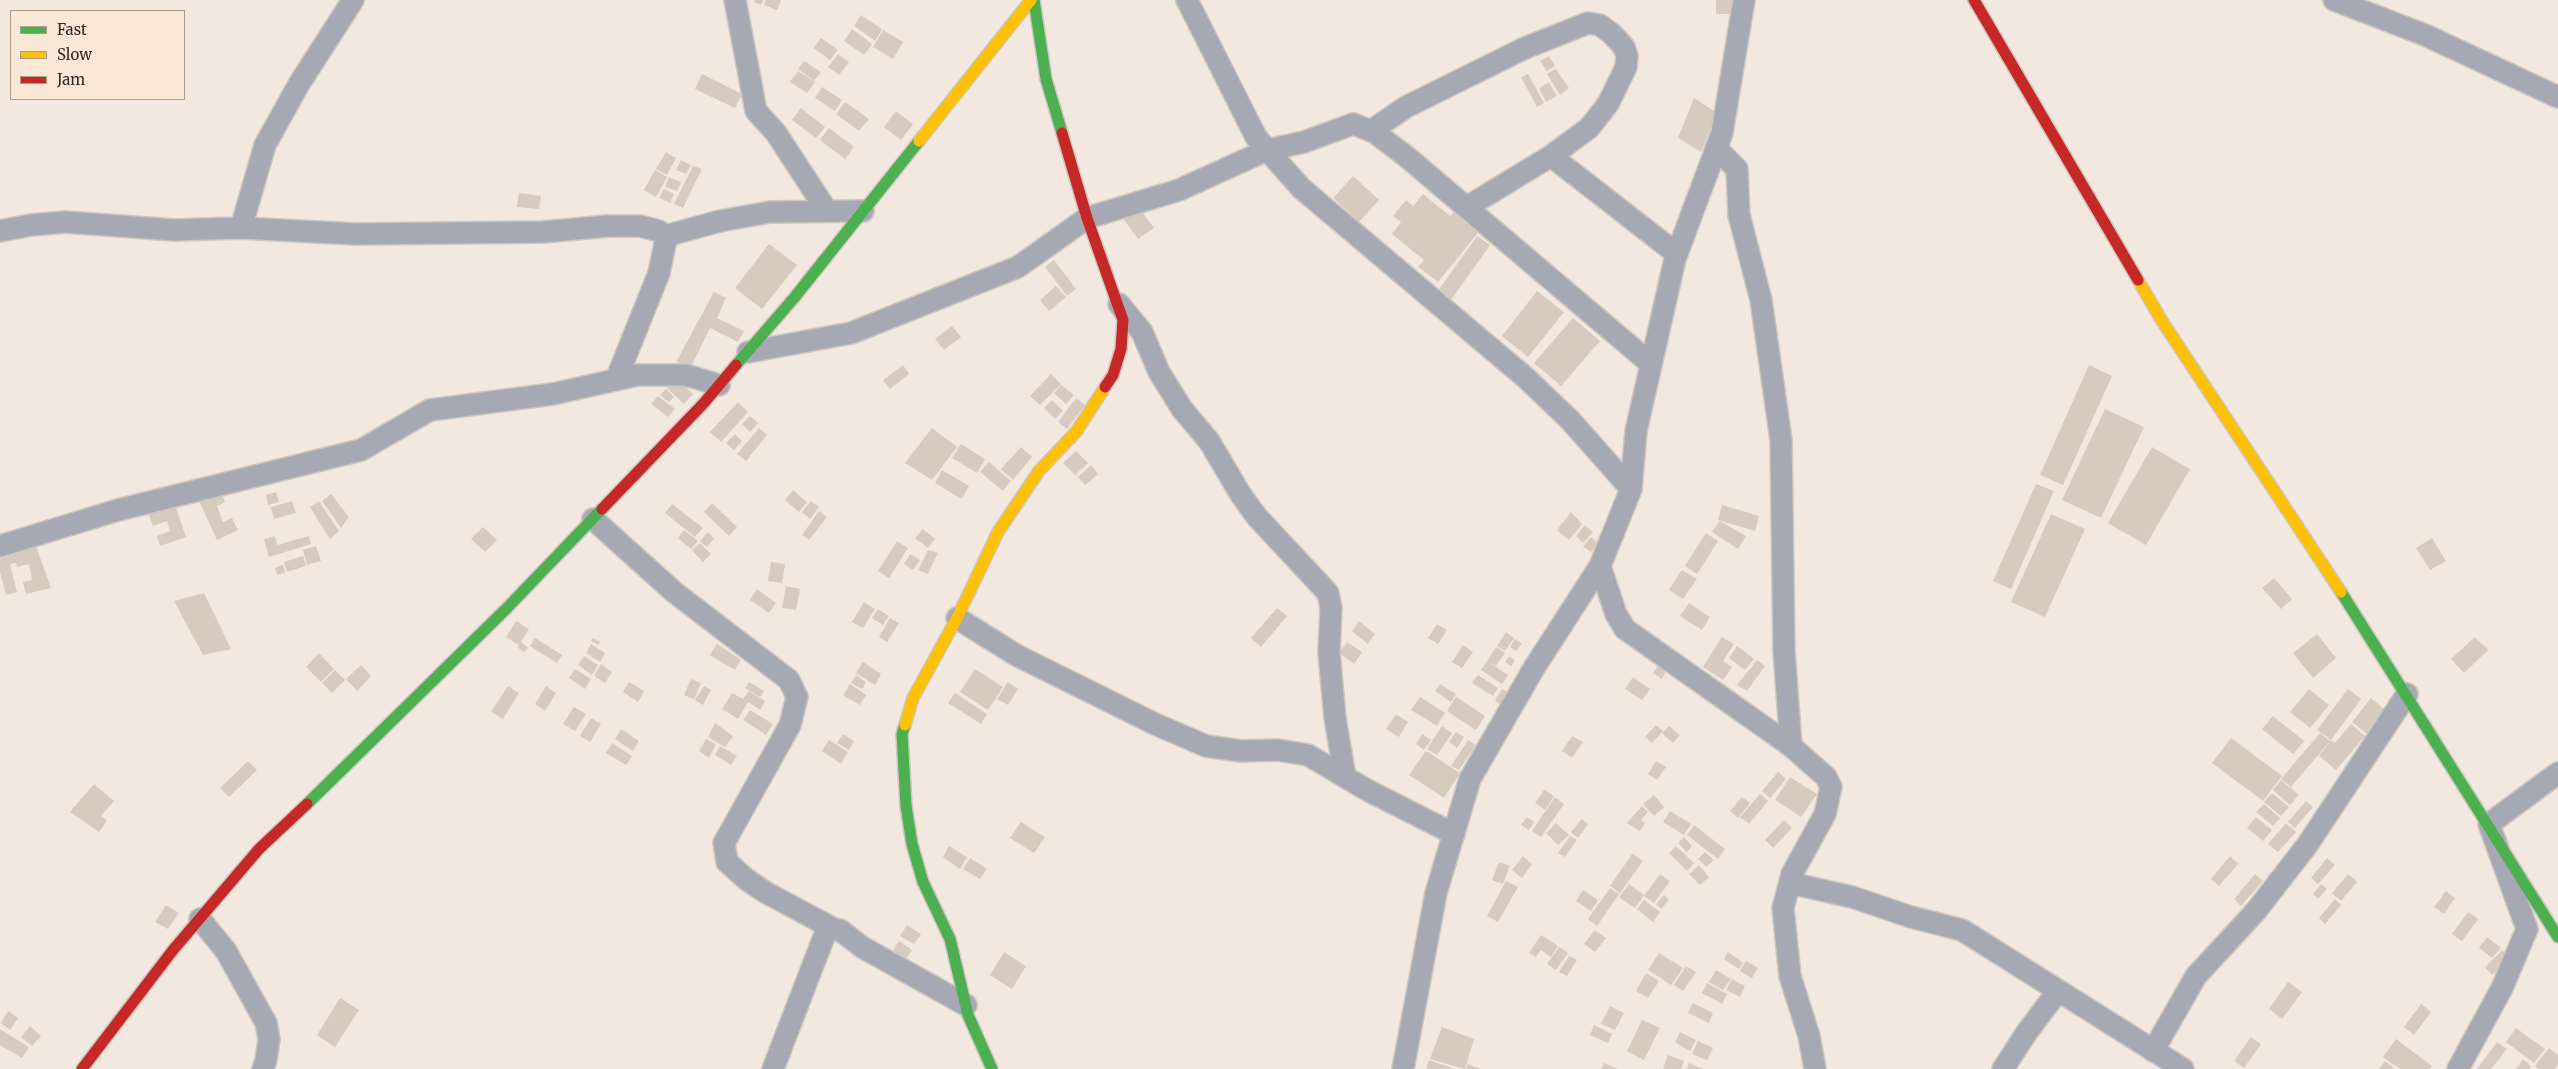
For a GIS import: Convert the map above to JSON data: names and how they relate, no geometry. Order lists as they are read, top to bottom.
{
  "legend": ["Fast", "Slow", "Jam"]
}
